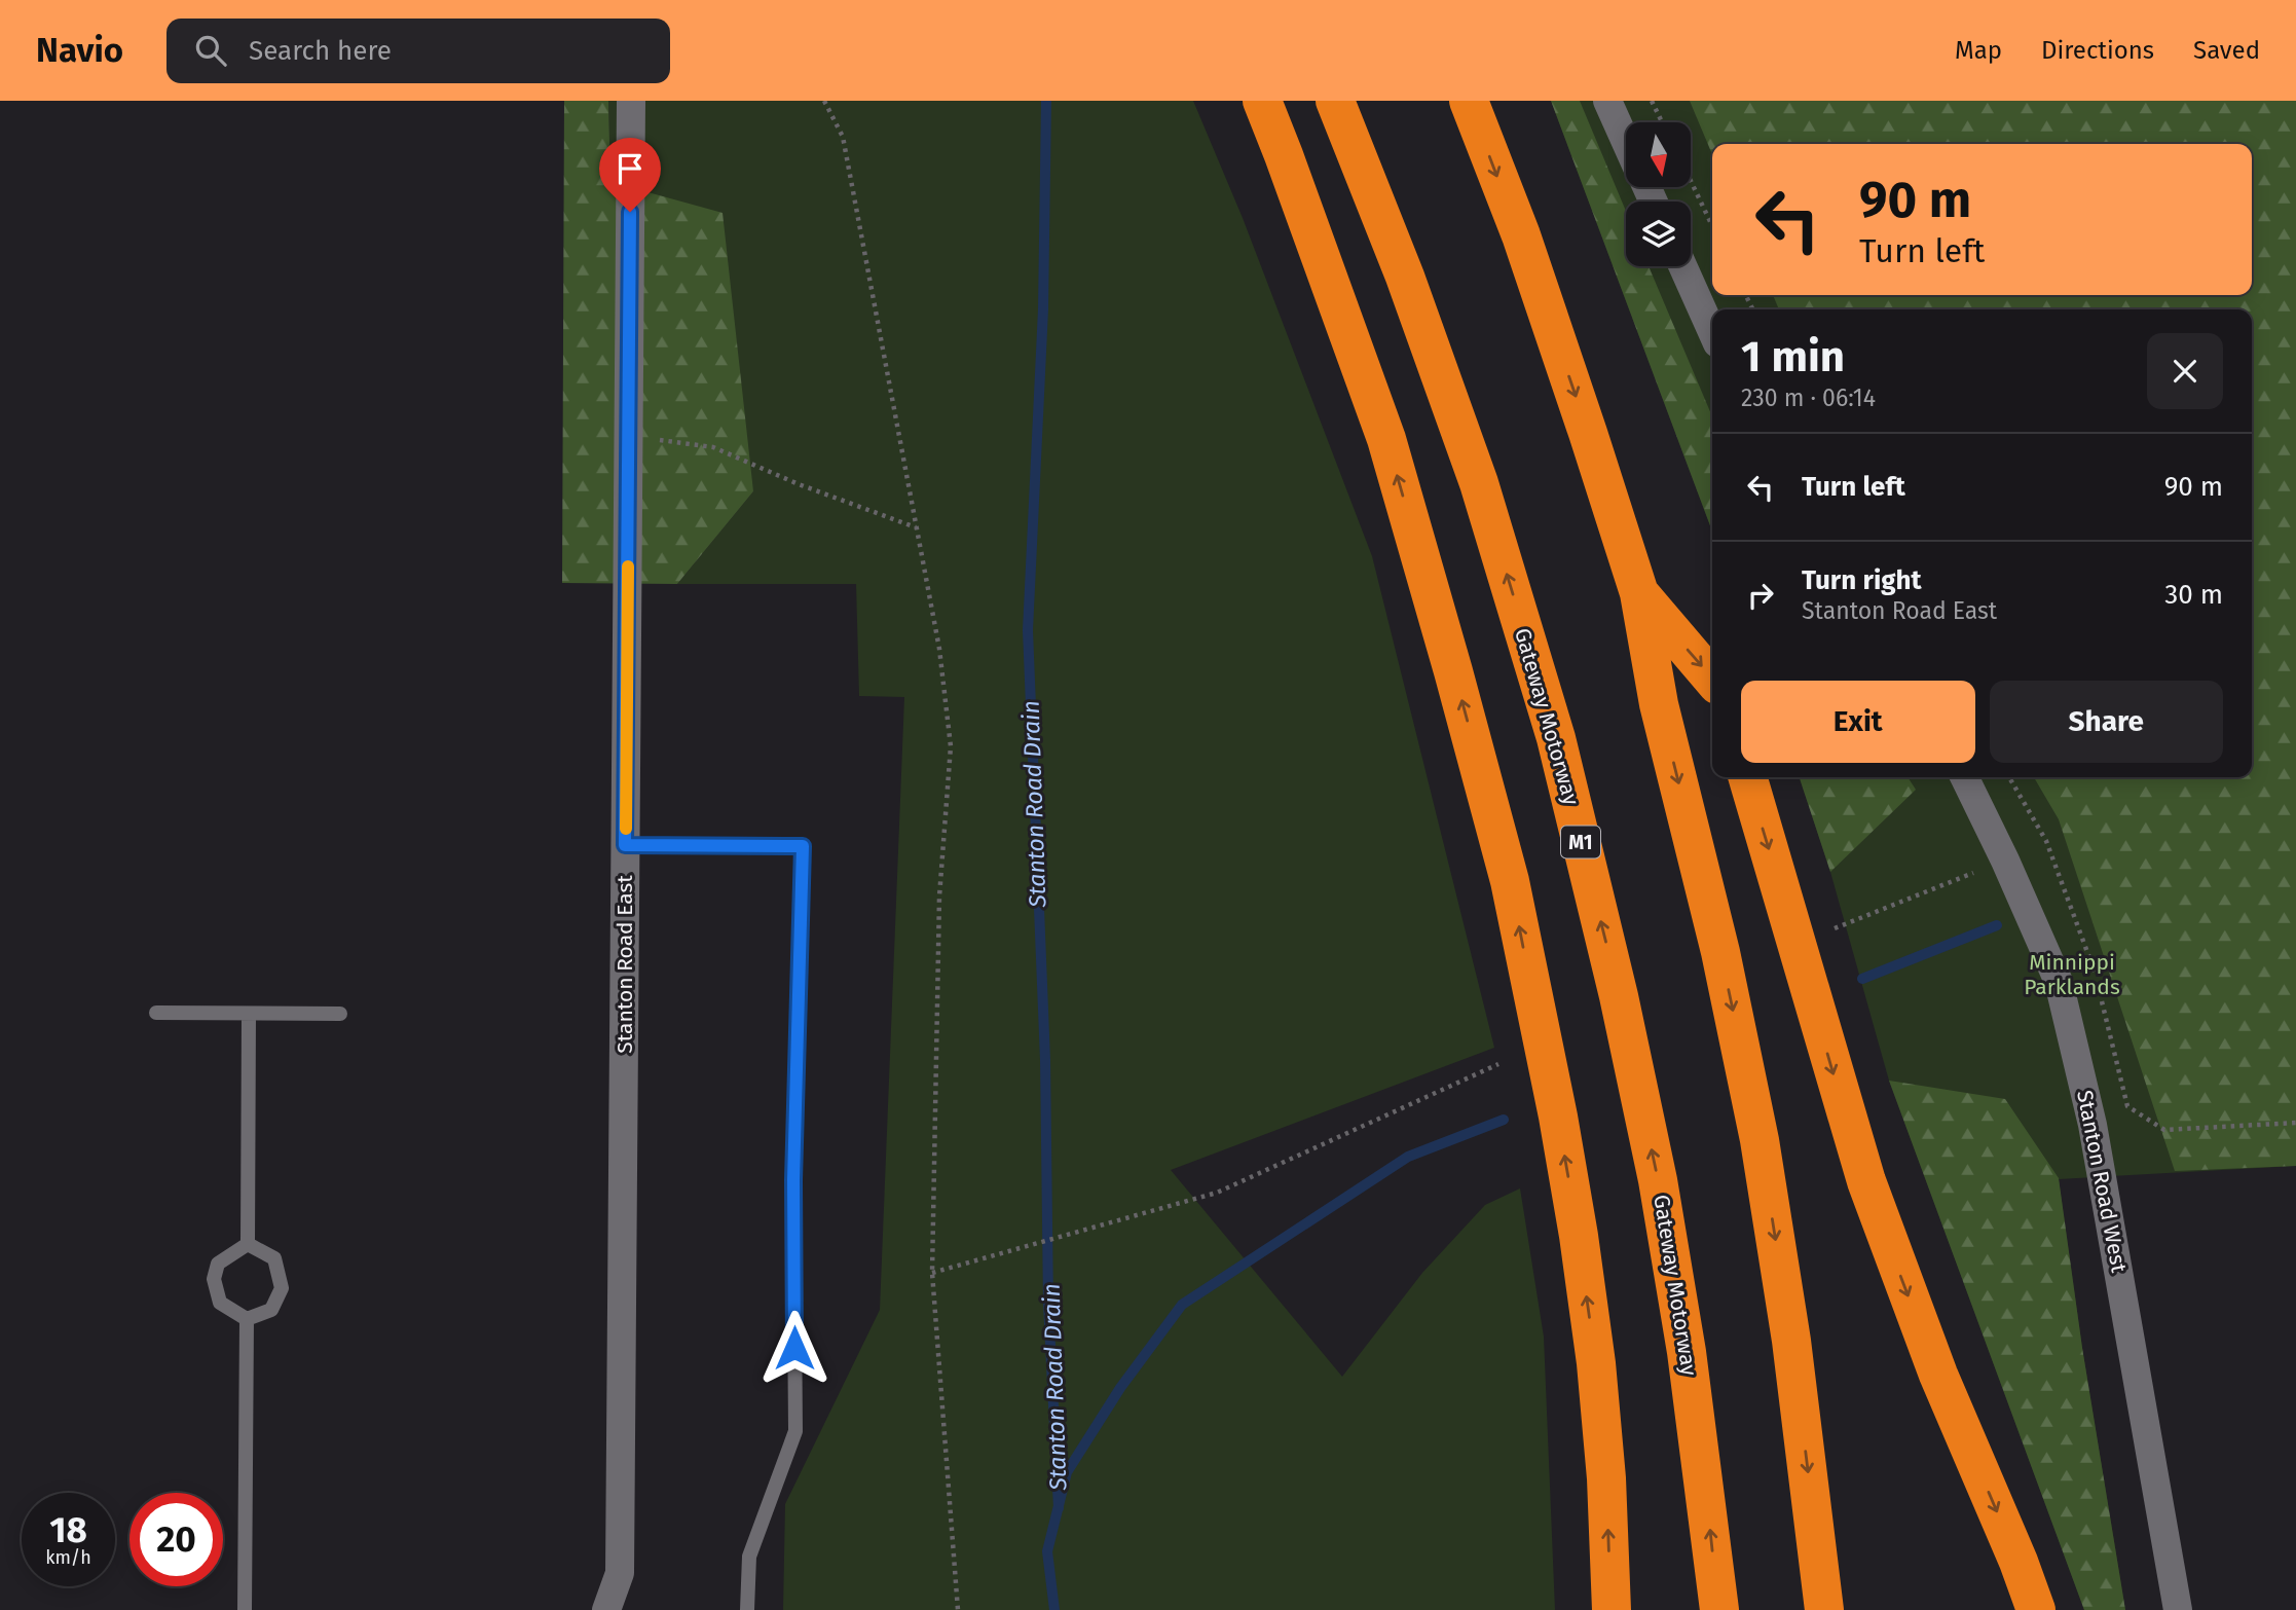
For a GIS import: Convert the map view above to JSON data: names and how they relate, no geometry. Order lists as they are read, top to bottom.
{
  "streets": {
    "highway": ["Gateway Motorway", "M1"],
    "street": ["Stanton Road East", "Stanton Road West"]
  },
  "water": ["Stanton Road Drain"],
  "parks": ["Minnippi Parklands"],
  "north": "bottom",
  "page": {
    "header": "Navio",
    "search": "Search here",
    "nav": ["Map", "Directions", "Saved"],
    "turn": ["90 m", "Turn left"],
    "heading": ["1 min", "230 m · 06:14"],
    "list": [
      {
        "name": "Turn left",
        "value": "90 m"
      },
      {
        "name": "Turn right",
        "note": "Stanton Road East",
        "value": "30 m"
      }
    ],
    "buttons": ["Exit", "Share"],
    "speed": "18 km/h",
    "limit": "20"
  }
}
